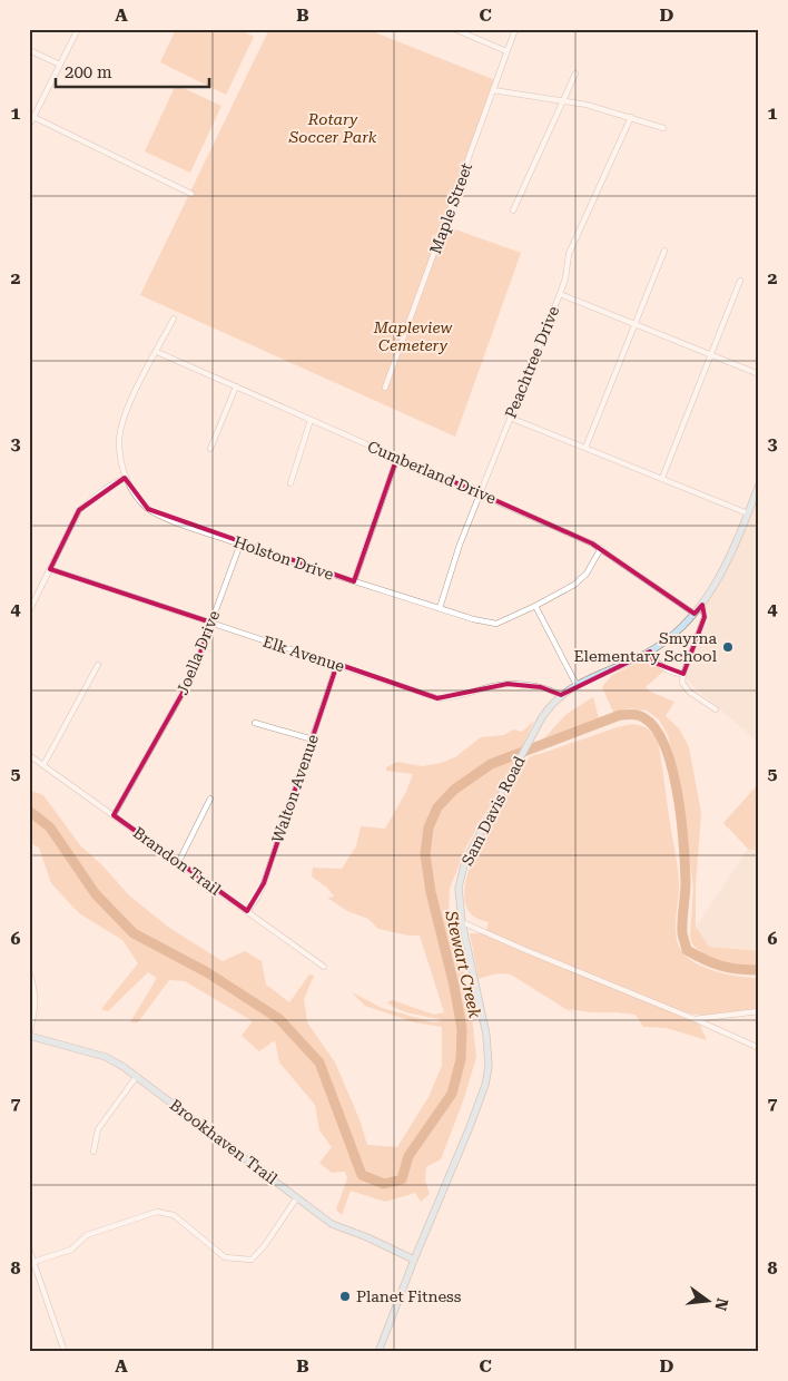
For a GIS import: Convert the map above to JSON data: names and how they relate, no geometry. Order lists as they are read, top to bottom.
{
  "streets": {
    "street": [
      "Maple Street",
      "Peachtree Drive",
      "Cumberland Drive",
      "Holston Drive",
      "Joella Drive",
      "Elk Avenue",
      "Walton Avenue",
      "Sam Davis Road",
      "Brandon Trail",
      "Brookhaven Trail"
    ]
  },
  "crossings": [
    ["Peachtree Drive", "Cumberland Drive"],
    ["Peachtree Drive", "Holston Drive"],
    ["Cumberland Drive", "Holston Drive"],
    ["Cumberland Drive", "Sam Davis Road"],
    ["Holston Drive", "Joella Drive"],
    ["Joella Drive", "Elk Avenue"],
    ["Joella Drive", "Brandon Trail"],
    ["Elk Avenue", "Walton Avenue"],
    ["Elk Avenue", "Sam Davis Road"],
    ["Walton Avenue", "Brandon Trail"],
    ["Sam Davis Road", "Brookhaven Trail"]
  ],
  "water": ["Stewart Creek"],
  "parks": ["Rotary Soccer Park", "Mapleview Cemetery"],
  "places": ["Smyrna Elementary School", "Planet Fitness"],
  "scale_bar": "200 m",
  "north": "right",
  "grid": {
    "columns": [
      "A",
      "B",
      "C",
      "D"
    ],
    "rows": [
      "1",
      "2",
      "3",
      "4",
      "5",
      "6",
      "7",
      "8"
    ]
  }
}
